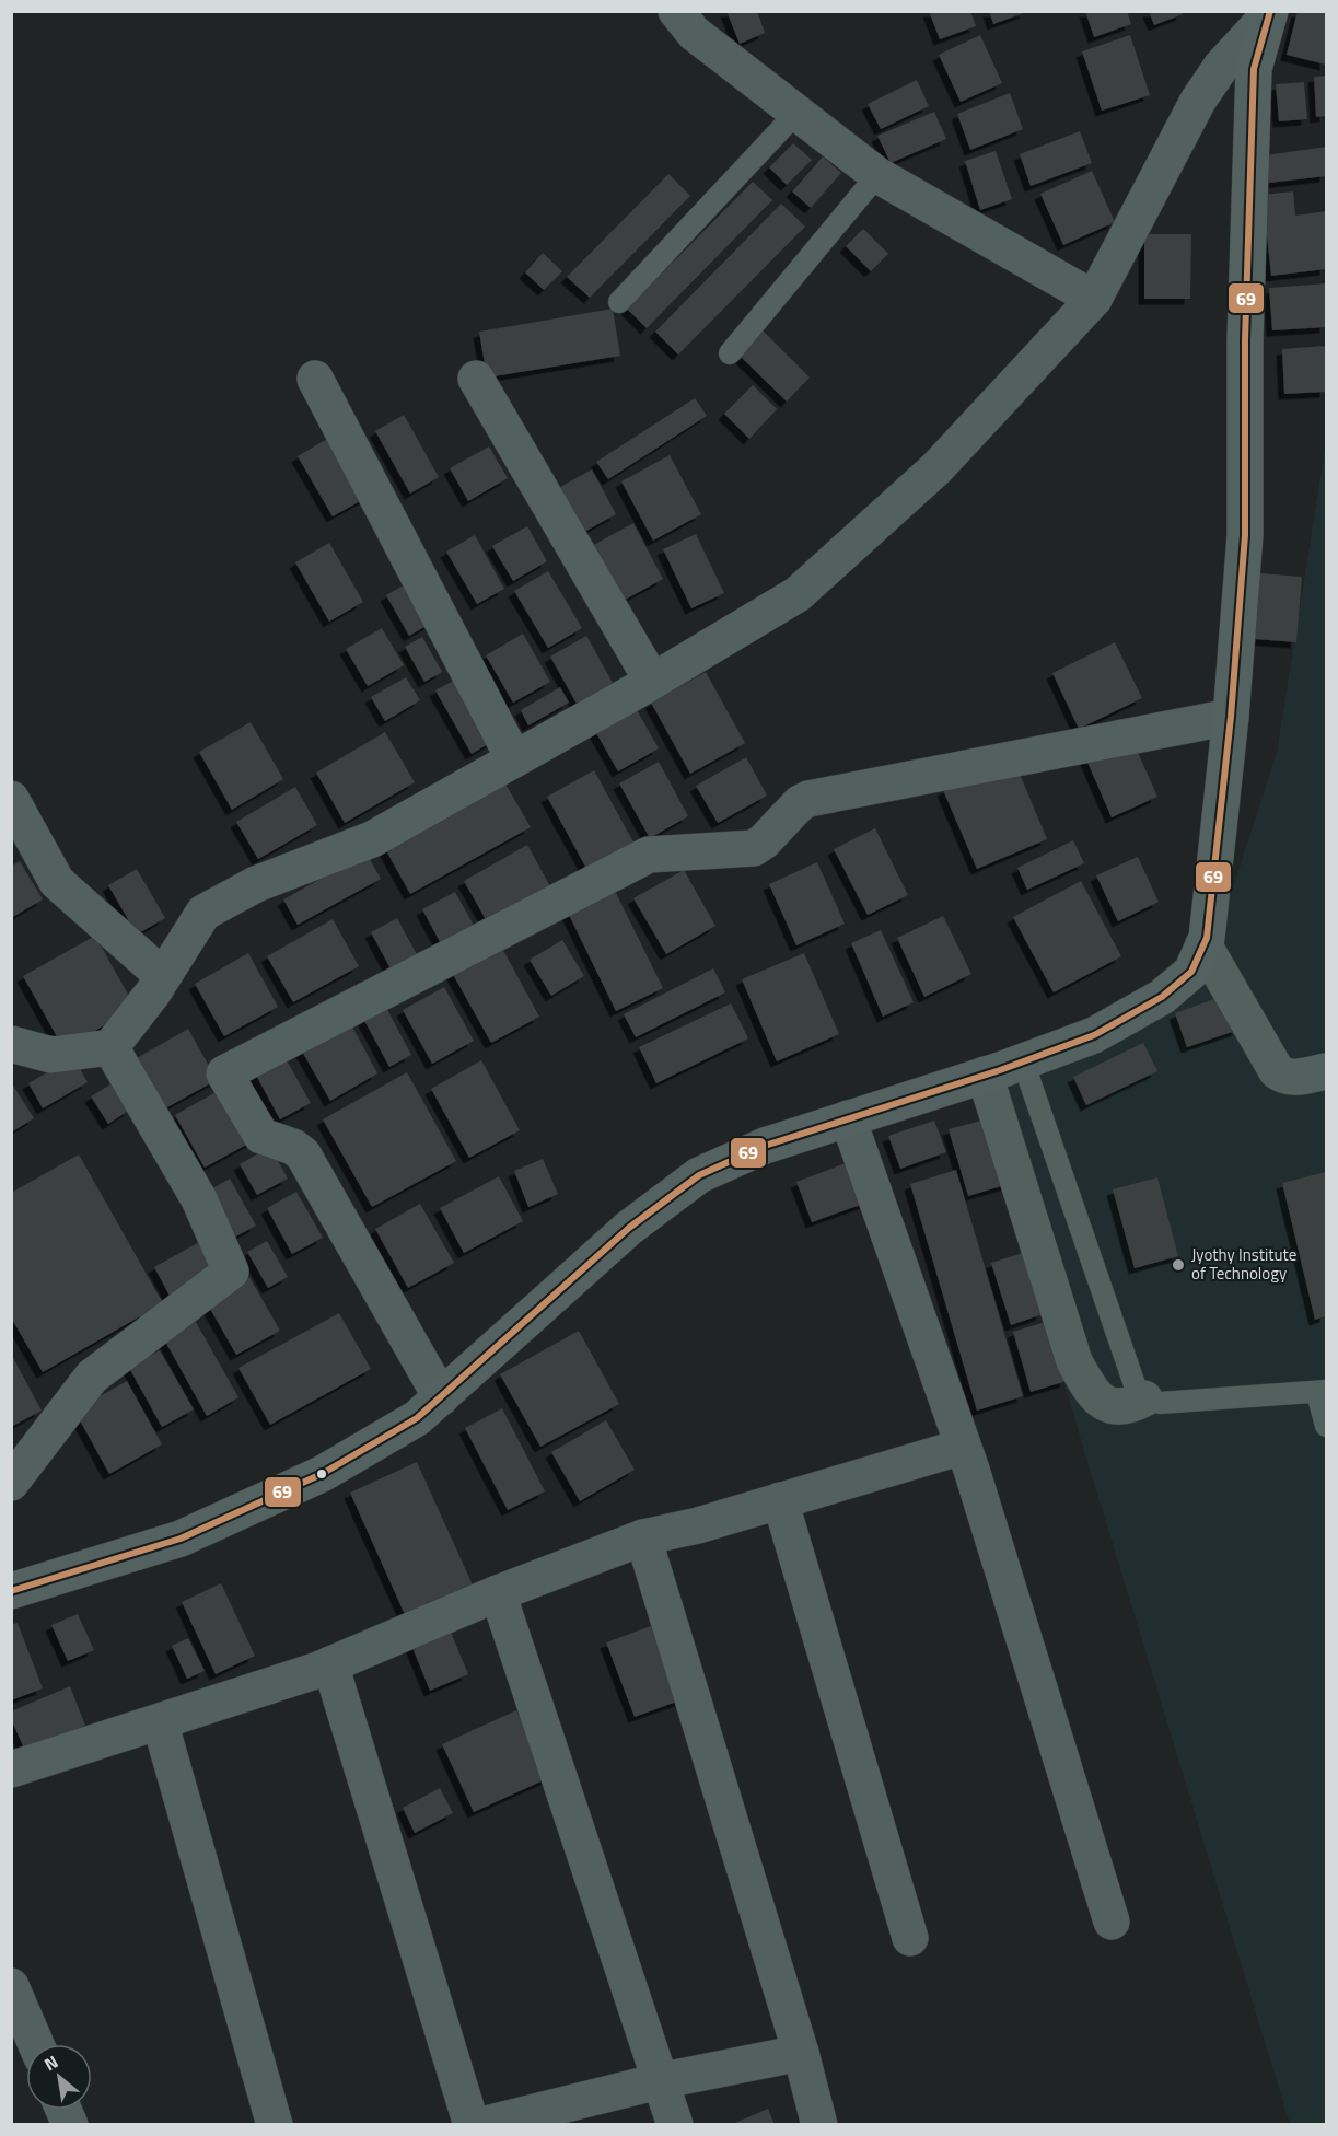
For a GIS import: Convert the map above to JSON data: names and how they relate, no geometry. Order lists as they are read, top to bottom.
{
  "places": ["Jyothy Institute of Technology"],
  "lines": ["transit line 69"],
  "north": "top left"
}
